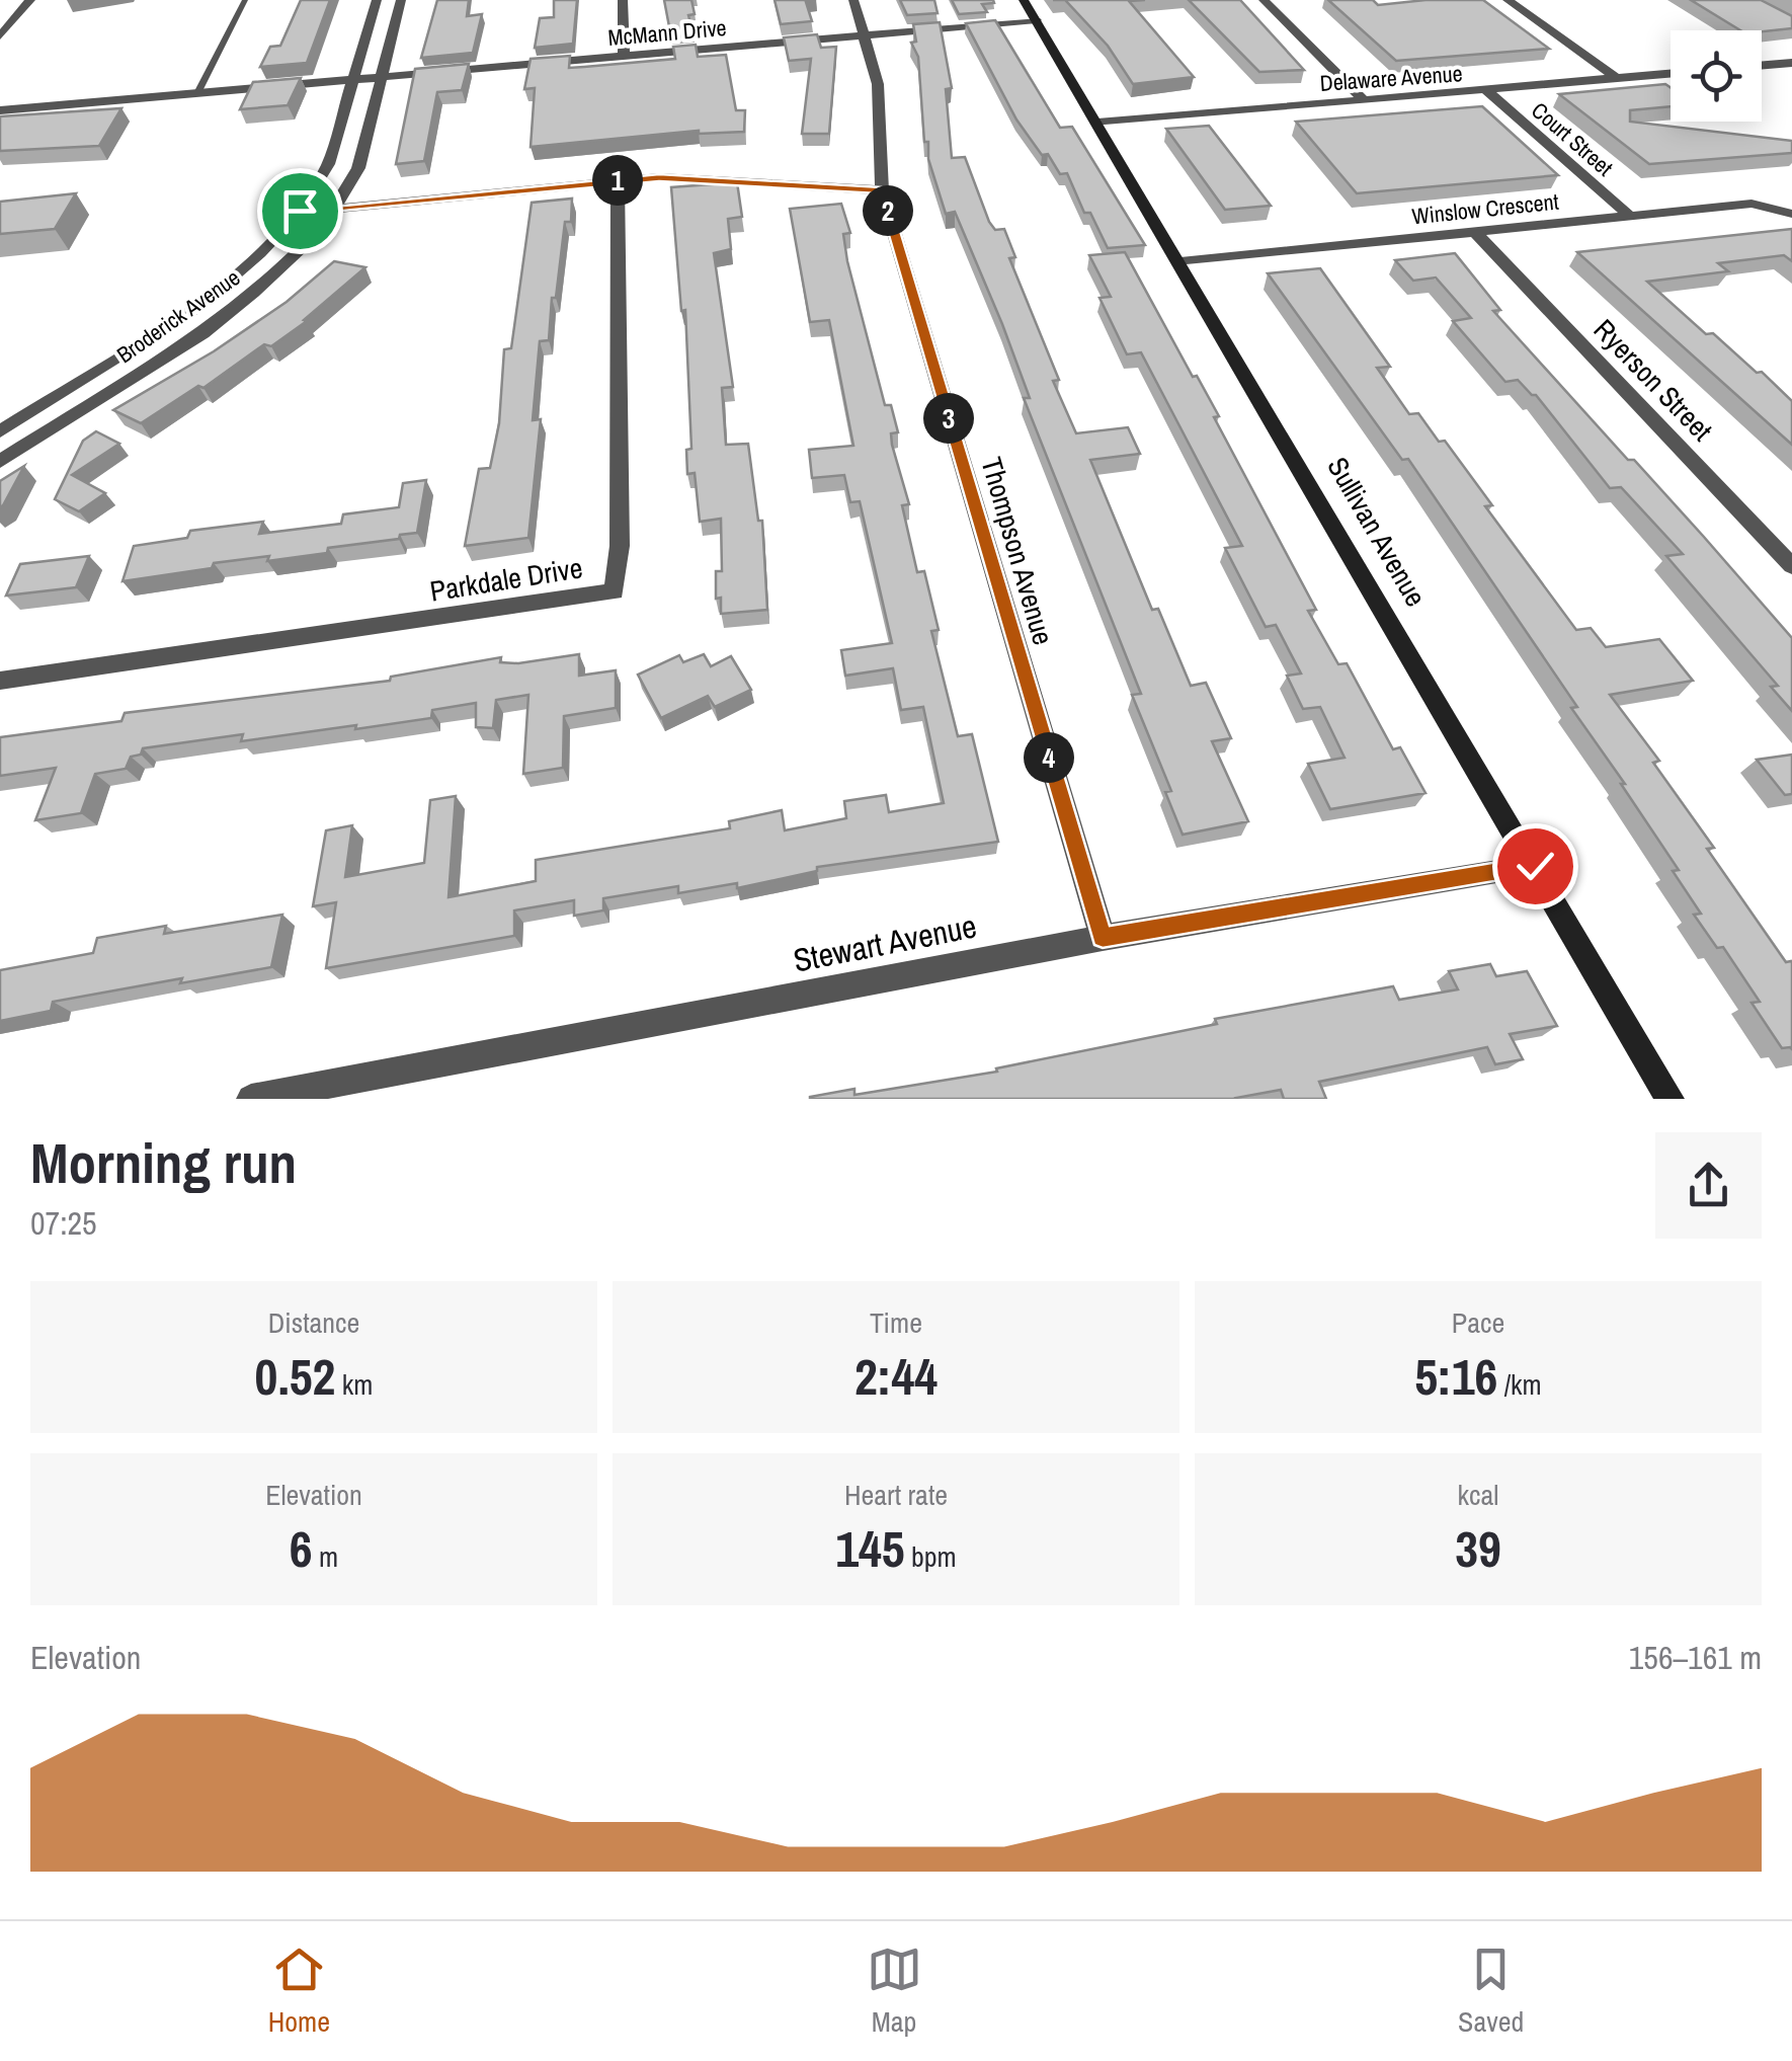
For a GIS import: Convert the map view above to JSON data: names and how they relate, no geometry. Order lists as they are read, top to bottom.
{
  "streets": {
    "street": [
      "McMann Drive",
      "Delaware Avenue",
      "Court Street",
      "Winslow Crescent",
      "Broderick Avenue",
      "Ryerson Street",
      "Sullivan Avenue",
      "Thompson Avenue",
      "Parkdale Drive",
      "Stewart Avenue"
    ]
  },
  "crossings": [
    ["McMann Drive", "Broderick Avenue"],
    ["McMann Drive", "Sullivan Avenue"],
    ["McMann Drive", "Thompson Avenue"],
    ["Delaware Avenue", "Court Street"],
    ["Delaware Avenue", "Sullivan Avenue"],
    ["Court Street", "Winslow Crescent"],
    ["Winslow Crescent", "Ryerson Street"],
    ["Winslow Crescent", "Sullivan Avenue"],
    ["Sullivan Avenue", "Stewart Avenue"],
    ["Thompson Avenue", "Stewart Avenue"]
  ],
  "page": {
    "pins": [
      "1",
      "2",
      "3",
      "4"
    ],
    "heading": ["Morning run", "07:25"],
    "stats": [
      ["Distance", "0.52 km"],
      ["Time", "2:44"],
      ["Pace", "5:16 /km"],
      ["Elevation", "6 m"],
      ["Heart rate", "145 bpm"],
      ["kcal", "39"]
    ],
    "chart": ["Elevation", "156–161 m"],
    "tabs": ["Home", "Map", "Saved"]
  }
}
